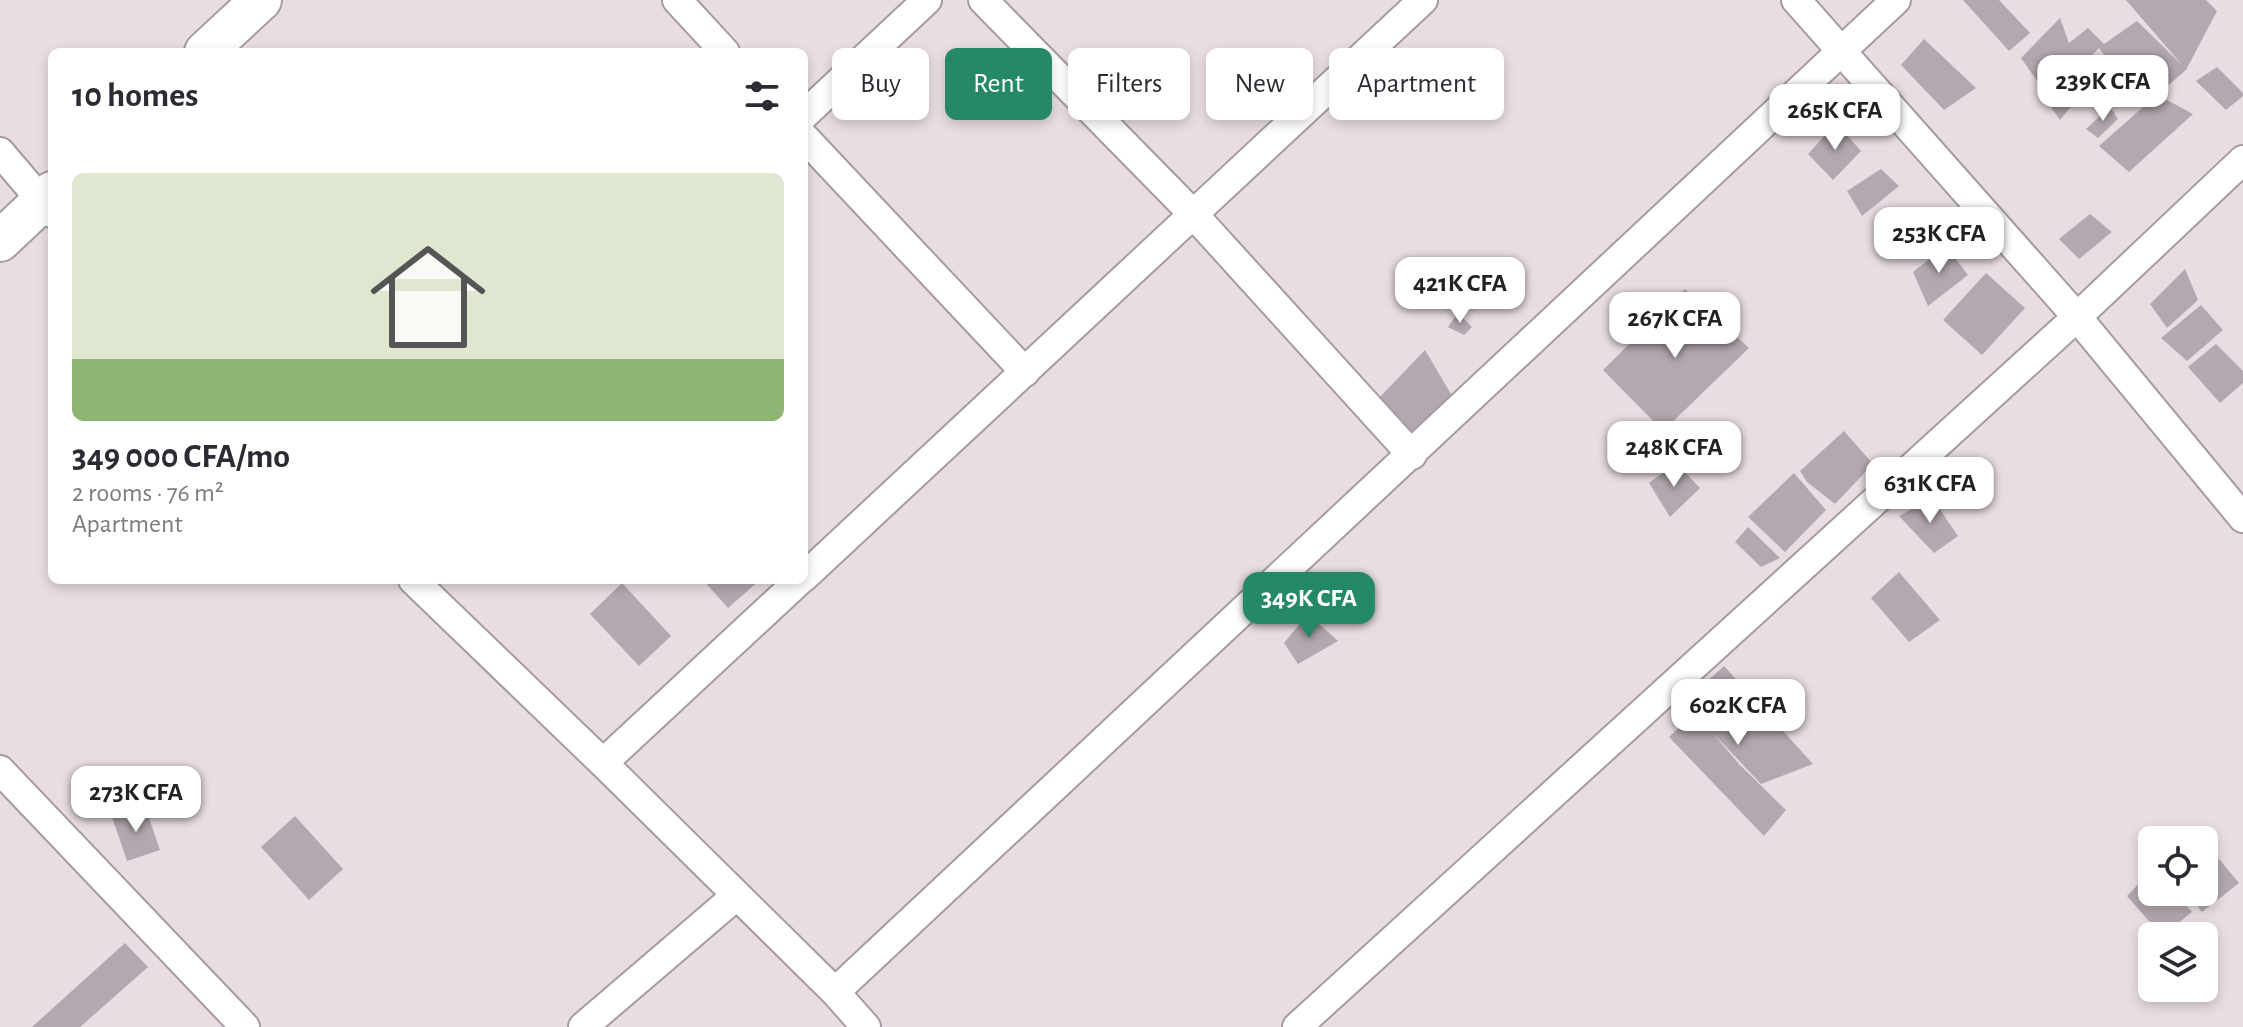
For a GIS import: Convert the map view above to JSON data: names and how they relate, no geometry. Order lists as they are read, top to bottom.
{
  "page": {
    "chip": [
      "Buy",
      "Rent",
      "Filters",
      "New",
      "Apartment"
    ],
    "heading": "10 homes",
    "price": [
      "239K CFA",
      "265K CFA",
      "253K CFA",
      "421K CFA",
      "267K CFA",
      "248K CFA",
      "631K CFA",
      "349K CFA",
      "602K CFA",
      "273K CFA"
    ],
    "list": [
      {
        "name": "349 000 CFA/mo",
        "note": "2 rooms · 76 m² · Apartment"
      }
    ]
  }
}
